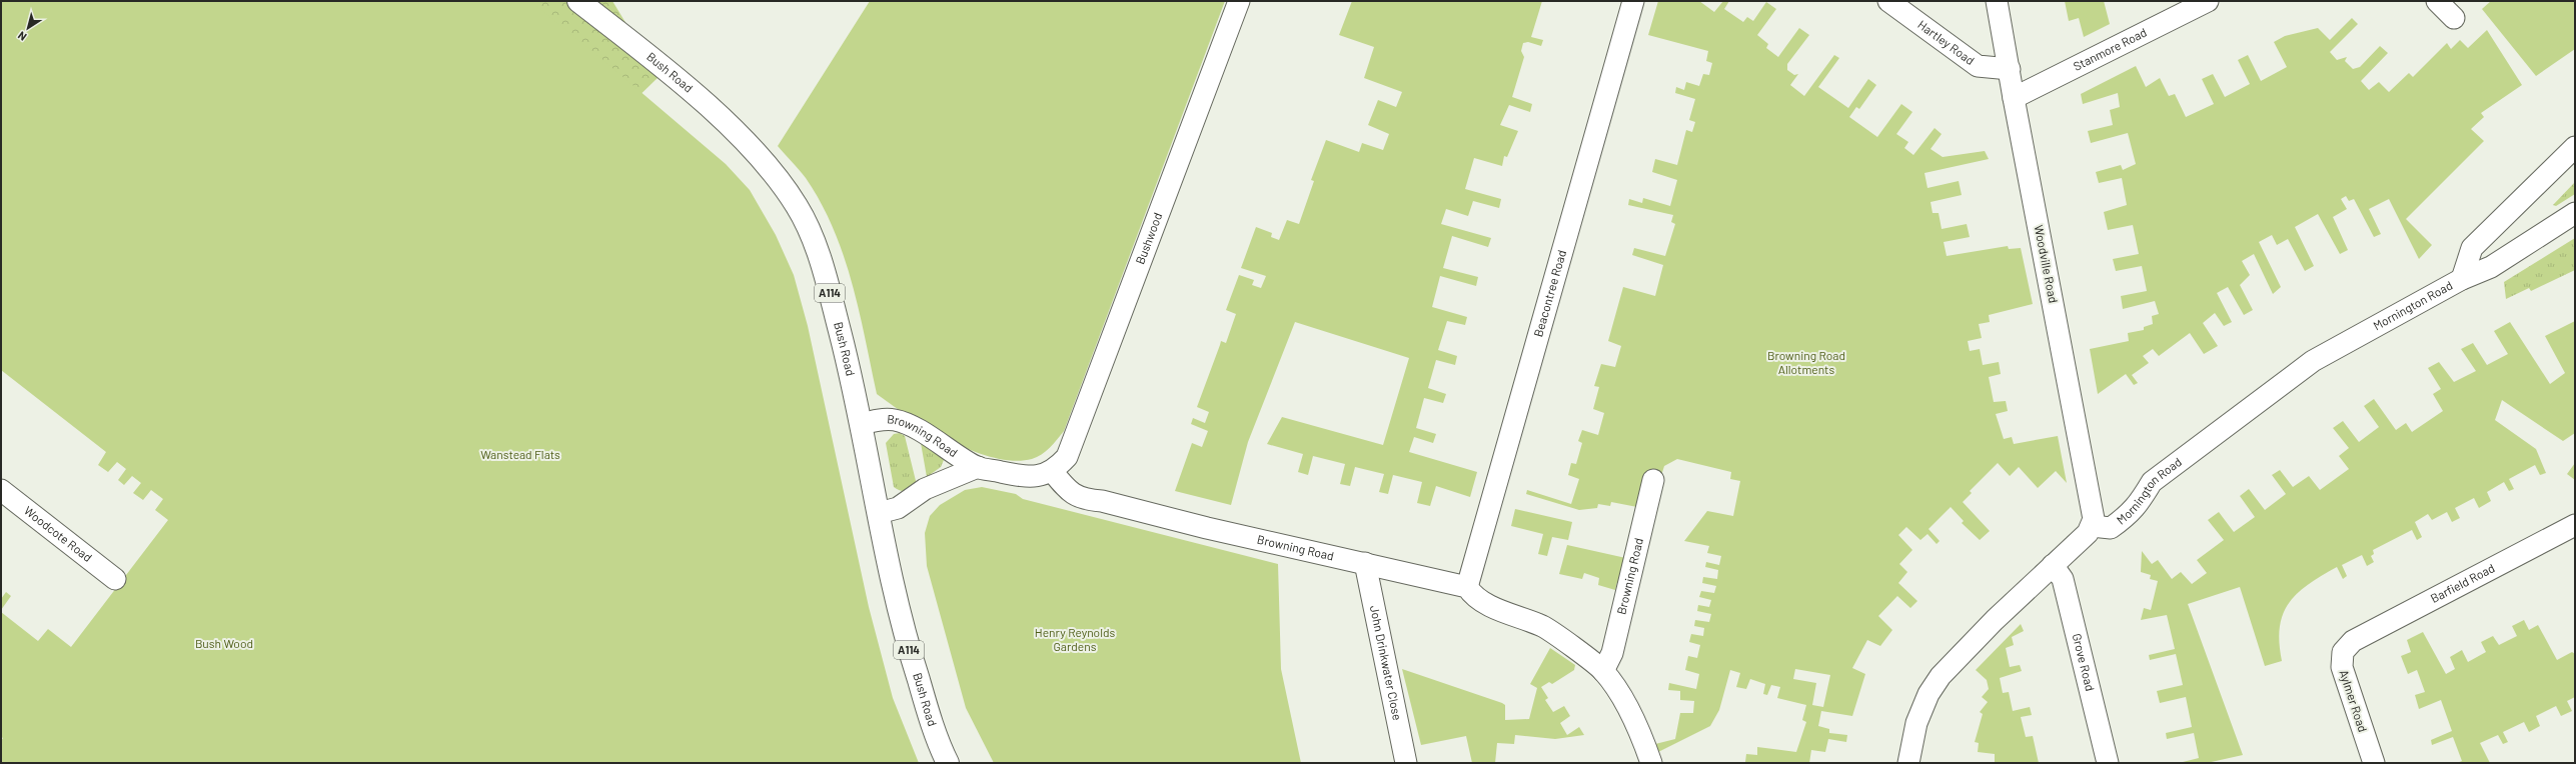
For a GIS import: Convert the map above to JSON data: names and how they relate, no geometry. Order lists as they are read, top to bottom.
{
  "streets": {
    "main road": ["Bush Road", "A114"],
    "street": [
      "Hartley Road",
      "Stanmore Road",
      "Bushwood",
      "Woodville Road",
      "Beacontree Road",
      "Mornington Road",
      "Browning Road",
      "Woodcote Road",
      "Barfield Road",
      "John Drinkwater Close",
      "Grove Road",
      "Aylmer Road"
    ]
  },
  "crossings": [
    ["Hartley Road", "Woodville Road"],
    ["Stanmore Road", "Woodville Road"],
    ["Bush Road", "Browning Road"],
    ["Bushwood", "Browning Road"],
    ["Woodville Road", "Mornington Road"],
    ["Beacontree Road", "Browning Road"],
    ["Browning Road", "John Drinkwater Close"],
    ["Barfield Road", "Aylmer Road"]
  ],
  "parks": [
    "Browning Road Allotments",
    "Wanstead Flats",
    "Henry Reynolds Gardens",
    "Bush Wood"
  ],
  "north": "bottom left"
}
